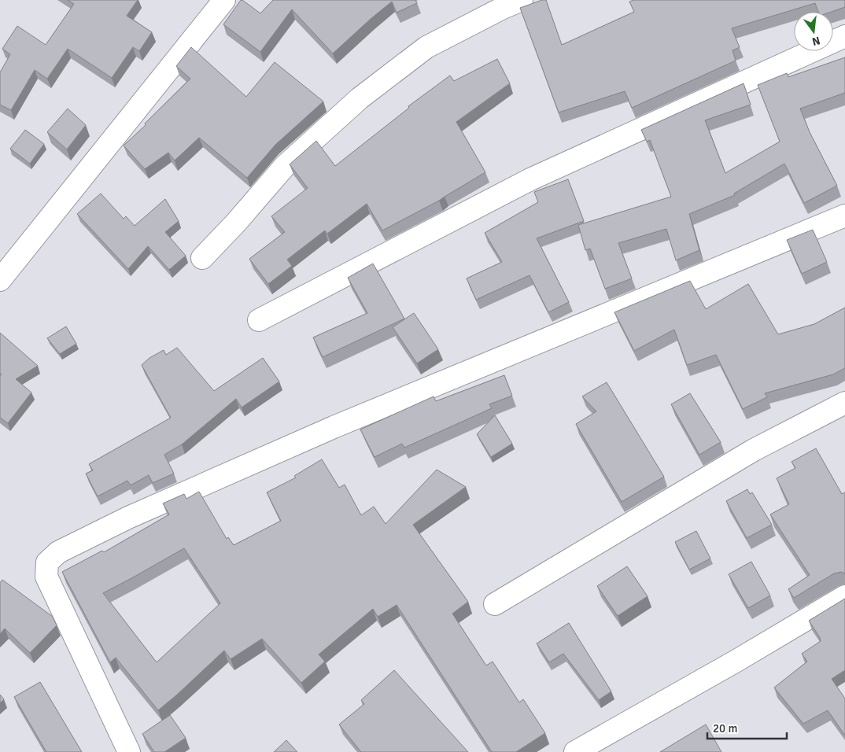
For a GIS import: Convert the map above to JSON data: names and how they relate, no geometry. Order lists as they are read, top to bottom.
{
  "scale_bar": "20 m",
  "north": "bottom"
}
